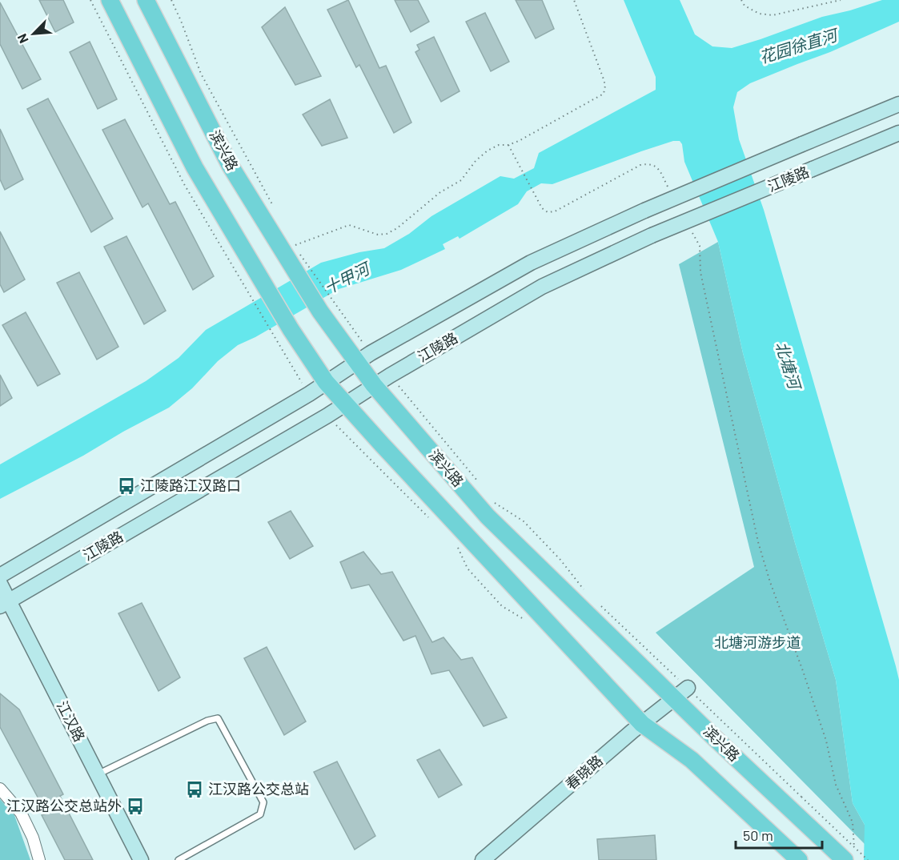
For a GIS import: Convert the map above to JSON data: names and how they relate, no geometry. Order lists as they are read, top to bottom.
{
  "streets": {
    "main road": [
      "滨兴路",
      "江陵路",
      "江汉路",
      "春晓路"
    ]
  },
  "crossings": [
    ["滨兴路", "江陵路"],
    ["滨兴路", "春晓路"],
    ["江陵路", "江汉路"]
  ],
  "water": ["花园徐直河", "十甲河", "北塘河"],
  "parks": ["北塘河游步道"],
  "places": {
    "bus stop": ["江陵路江汉路口", "江汉路公交总站", "江汉路公交总站外"]
  },
  "scale_bar": "50 m",
  "north": "bottom left"
}
